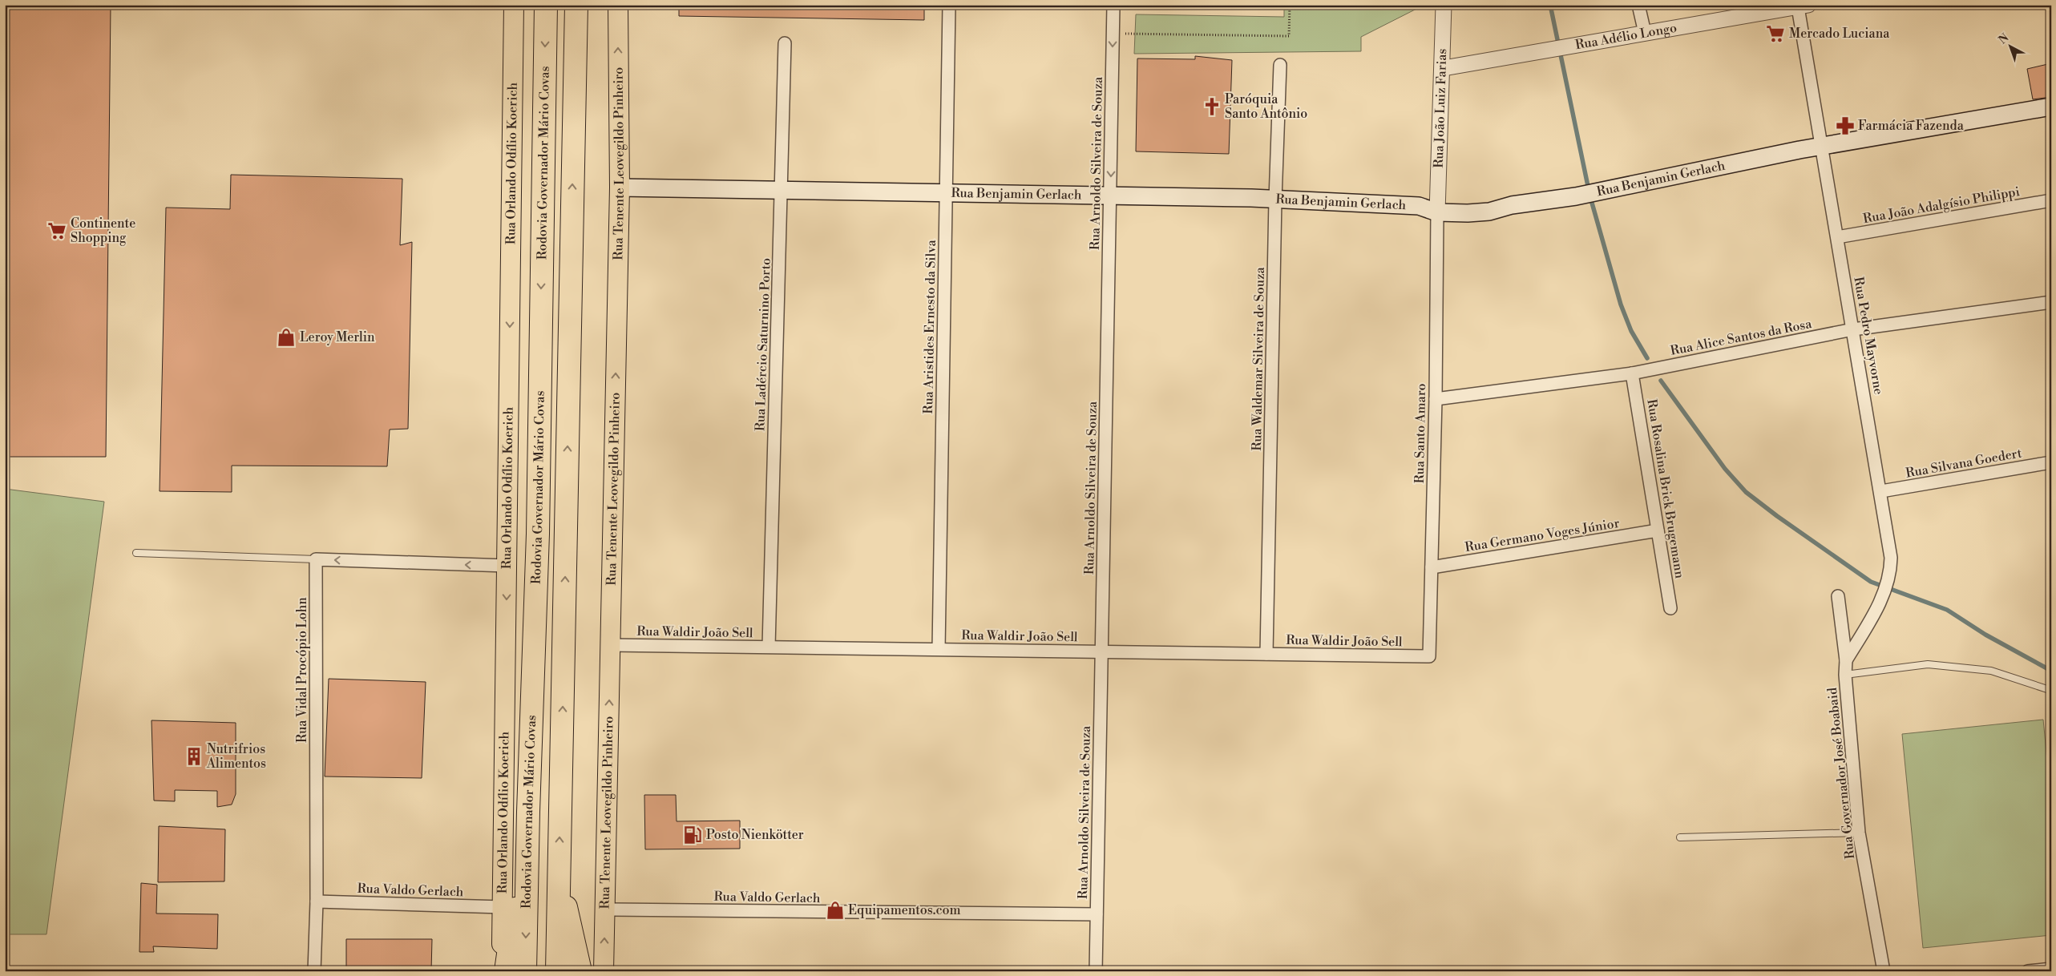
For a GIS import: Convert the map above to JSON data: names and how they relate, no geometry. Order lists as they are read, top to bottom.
{
  "streets": {
    "highway": ["Rodovia Governador Mário Covas"],
    "main road": ["Rua Orlando Odílio Koerich", "Rua Tenente Leovegildo Pinheiro", "Rua Benjamin Gerlach"],
    "street": [
      "Rua Adélio Longo",
      "Rua João Luiz Farias",
      "Rua Arnoldo Silveira de Souza",
      "Rua João Adalgísio Philippi",
      "Rua Aristides Ernesto da Silva",
      "Rua Pedro Mayvorne",
      "Rua Alice Santos da Rosa",
      "Rua Ladércio Saturnino Porto",
      "Rua Waldemar Silveira de Souza",
      "Rua Santo Amaro",
      "Rua Silvana Goedert",
      "Rua Rosalina Brick Brugemann",
      "Rua Germano Voges Júnior",
      "Rua Waldir João Sell",
      "Rua Vidal Procópio Lohn",
      "Rua Governador José Boabaid",
      "Rua Valdo Gerlach"
    ]
  },
  "crossings": [
    ["Rua Adélio Longo", "Rua João Luiz Farias"],
    ["Rua Adélio Longo", "Rua Pedro Mayvorne"],
    ["Rua João Luiz Farias", "Rua Benjamin Gerlach"],
    ["Rua João Luiz Farias", "Rua Santo Amaro"],
    ["Rua Orlando Odílio Koerich", "Rua Valdo Gerlach"],
    ["Rua Tenente Leovegildo Pinheiro", "Rua Benjamin Gerlach"],
    ["Rua Tenente Leovegildo Pinheiro", "Rua Waldir João Sell"],
    ["Rua Tenente Leovegildo Pinheiro", "Rua Valdo Gerlach"],
    ["Rua Arnoldo Silveira de Souza", "Rua Benjamin Gerlach"],
    ["Rua Arnoldo Silveira de Souza", "Rua Waldir João Sell"],
    ["Rua Arnoldo Silveira de Souza", "Rua Valdo Gerlach"],
    ["Rua Benjamin Gerlach", "Rua Aristides Ernesto da Silva"],
    ["Rua Benjamin Gerlach", "Rua Pedro Mayvorne"],
    ["Rua Benjamin Gerlach", "Rua Ladércio Saturnino Porto"],
    ["Rua Benjamin Gerlach", "Rua Waldemar Silveira de Souza"],
    ["Rua Benjamin Gerlach", "Rua Santo Amaro"],
    ["Rua João Adalgísio Philippi", "Rua Pedro Mayvorne"],
    ["Rua Aristides Ernesto da Silva", "Rua Waldir João Sell"],
    ["Rua Pedro Mayvorne", "Rua Alice Santos da Rosa"],
    ["Rua Pedro Mayvorne", "Rua Silvana Goedert"],
    ["Rua Pedro Mayvorne", "Rua Governador José Boabaid"],
    ["Rua Alice Santos da Rosa", "Rua Santo Amaro"],
    ["Rua Alice Santos da Rosa", "Rua Rosalina Brick Brugemann"],
    ["Rua Ladércio Saturnino Porto", "Rua Waldir João Sell"],
    ["Rua Waldemar Silveira de Souza", "Rua Waldir João Sell"],
    ["Rua Santo Amaro", "Rua Germano Voges Júnior"],
    ["Rua Santo Amaro", "Rua Waldir João Sell"],
    ["Rua Rosalina Brick Brugemann", "Rua Germano Voges Júnior"],
    ["Rua Vidal Procópio Lohn", "Rua Valdo Gerlach"]
  ],
  "one_way": ["Rua Orlando Odílio Koerich", "Rua Tenente Leovegildo Pinheiro"],
  "places": {
    "supermarket": ["Mercado Luciana", "Continente Shopping"],
    "church": ["Paróquia Santo Antônio"],
    "pharmacy": ["Farmácia Fazenda"],
    "shop": ["Leroy Merlin", "Equipamentos.com"],
    "building": ["Nutrifrios Alimentos"],
    "fuel station": ["Posto Nienkötter"]
  },
  "north": "top left"
}
